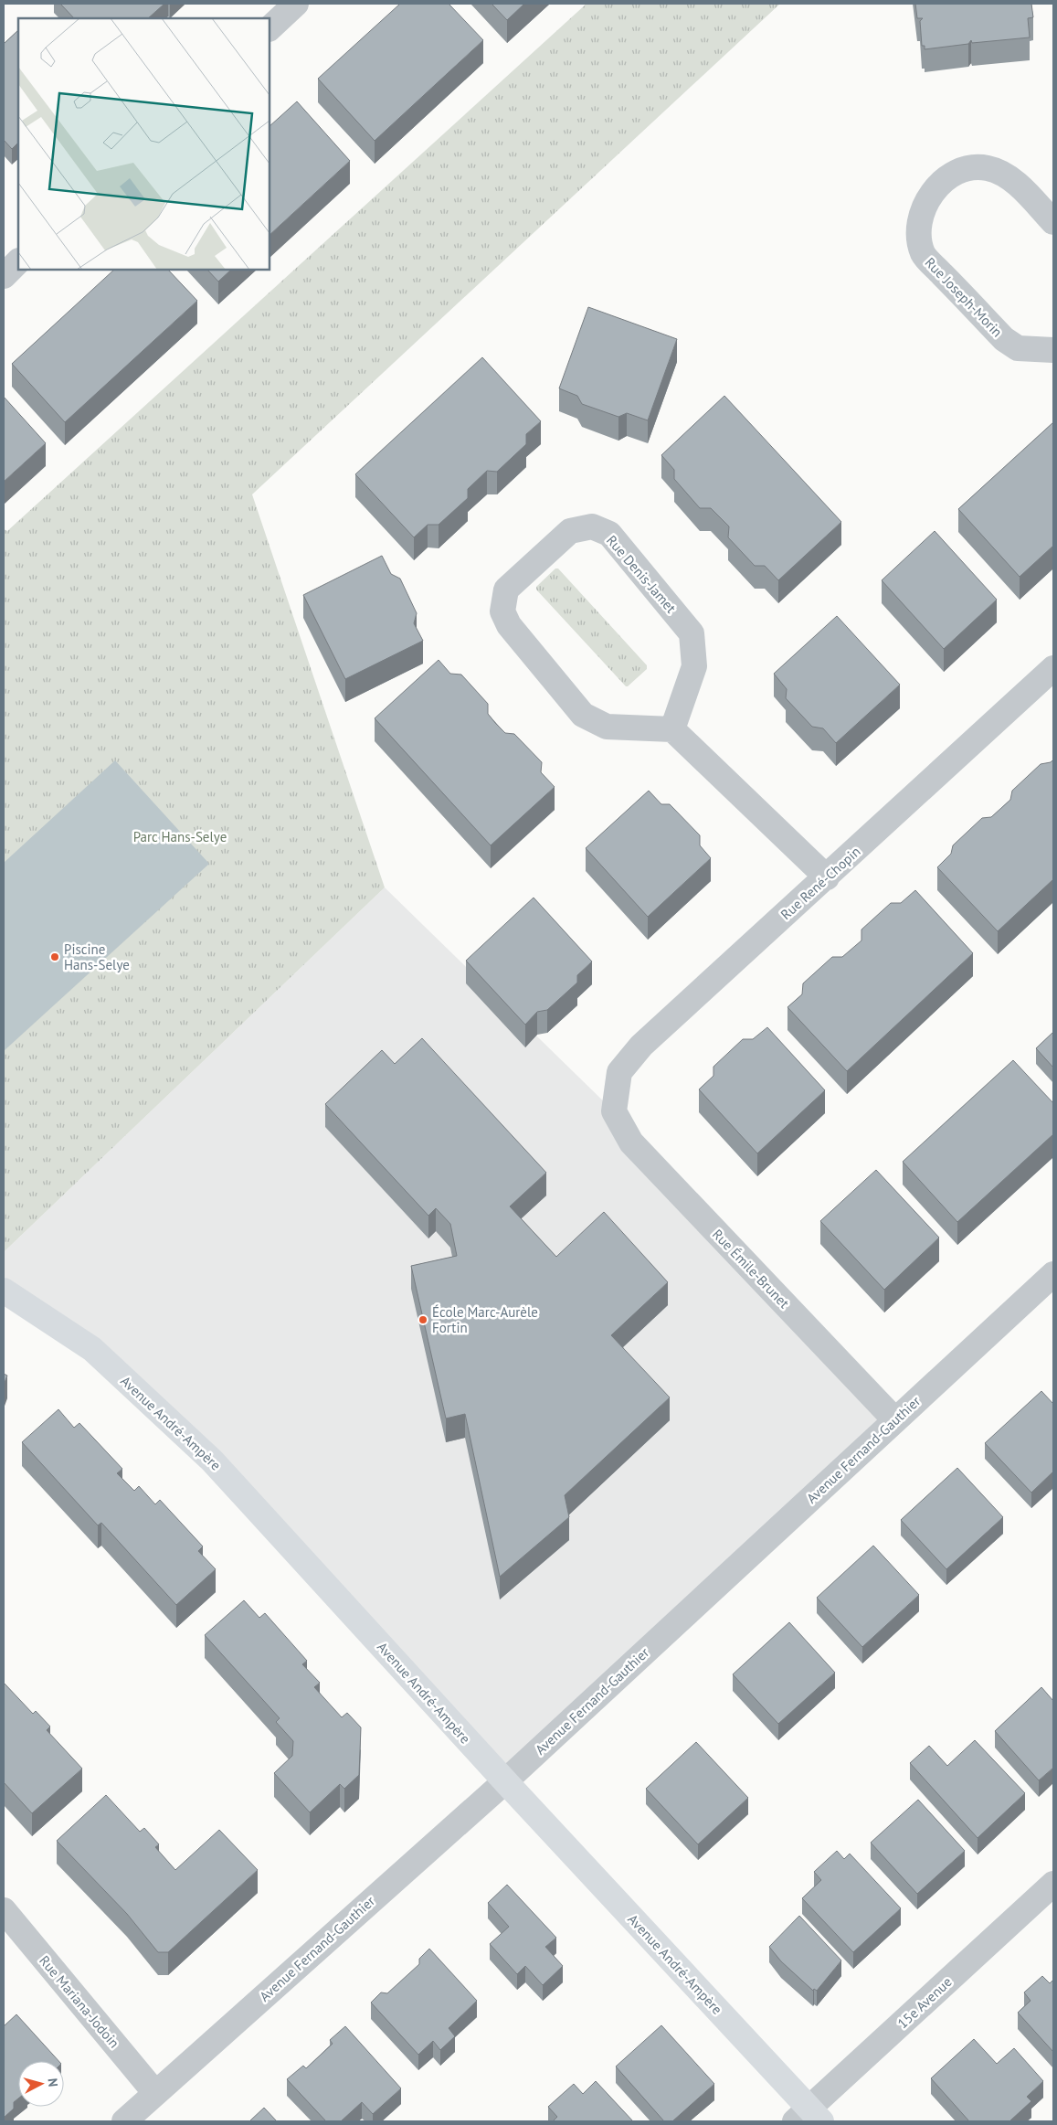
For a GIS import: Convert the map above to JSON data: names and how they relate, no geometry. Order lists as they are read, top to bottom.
{
  "streets": {
    "street": [
      "Rue Joseph-Morin",
      "Rue Denis-Jamet",
      "Rue René-Chopin",
      "Rue Émile-Brunet",
      "Avenue André-Ampère",
      "Avenue Fernand-Gauthier",
      "Rue Mariana-Jodoin",
      "15e Avenue"
    ]
  },
  "crossings": [
    ["Rue René-Chopin", "Rue Émile-Brunet"],
    ["Rue Émile-Brunet", "Avenue Fernand-Gauthier"],
    ["Avenue André-Ampère", "Avenue Fernand-Gauthier"],
    ["Avenue André-Ampère", "15e Avenue"],
    ["Avenue Fernand-Gauthier", "Rue Mariana-Jodoin"]
  ],
  "parks": ["Parc Hans-Selye"],
  "places": ["Piscine Hans-Selye", "École Marc-Aurèle Fortin"],
  "north": "right"
}
